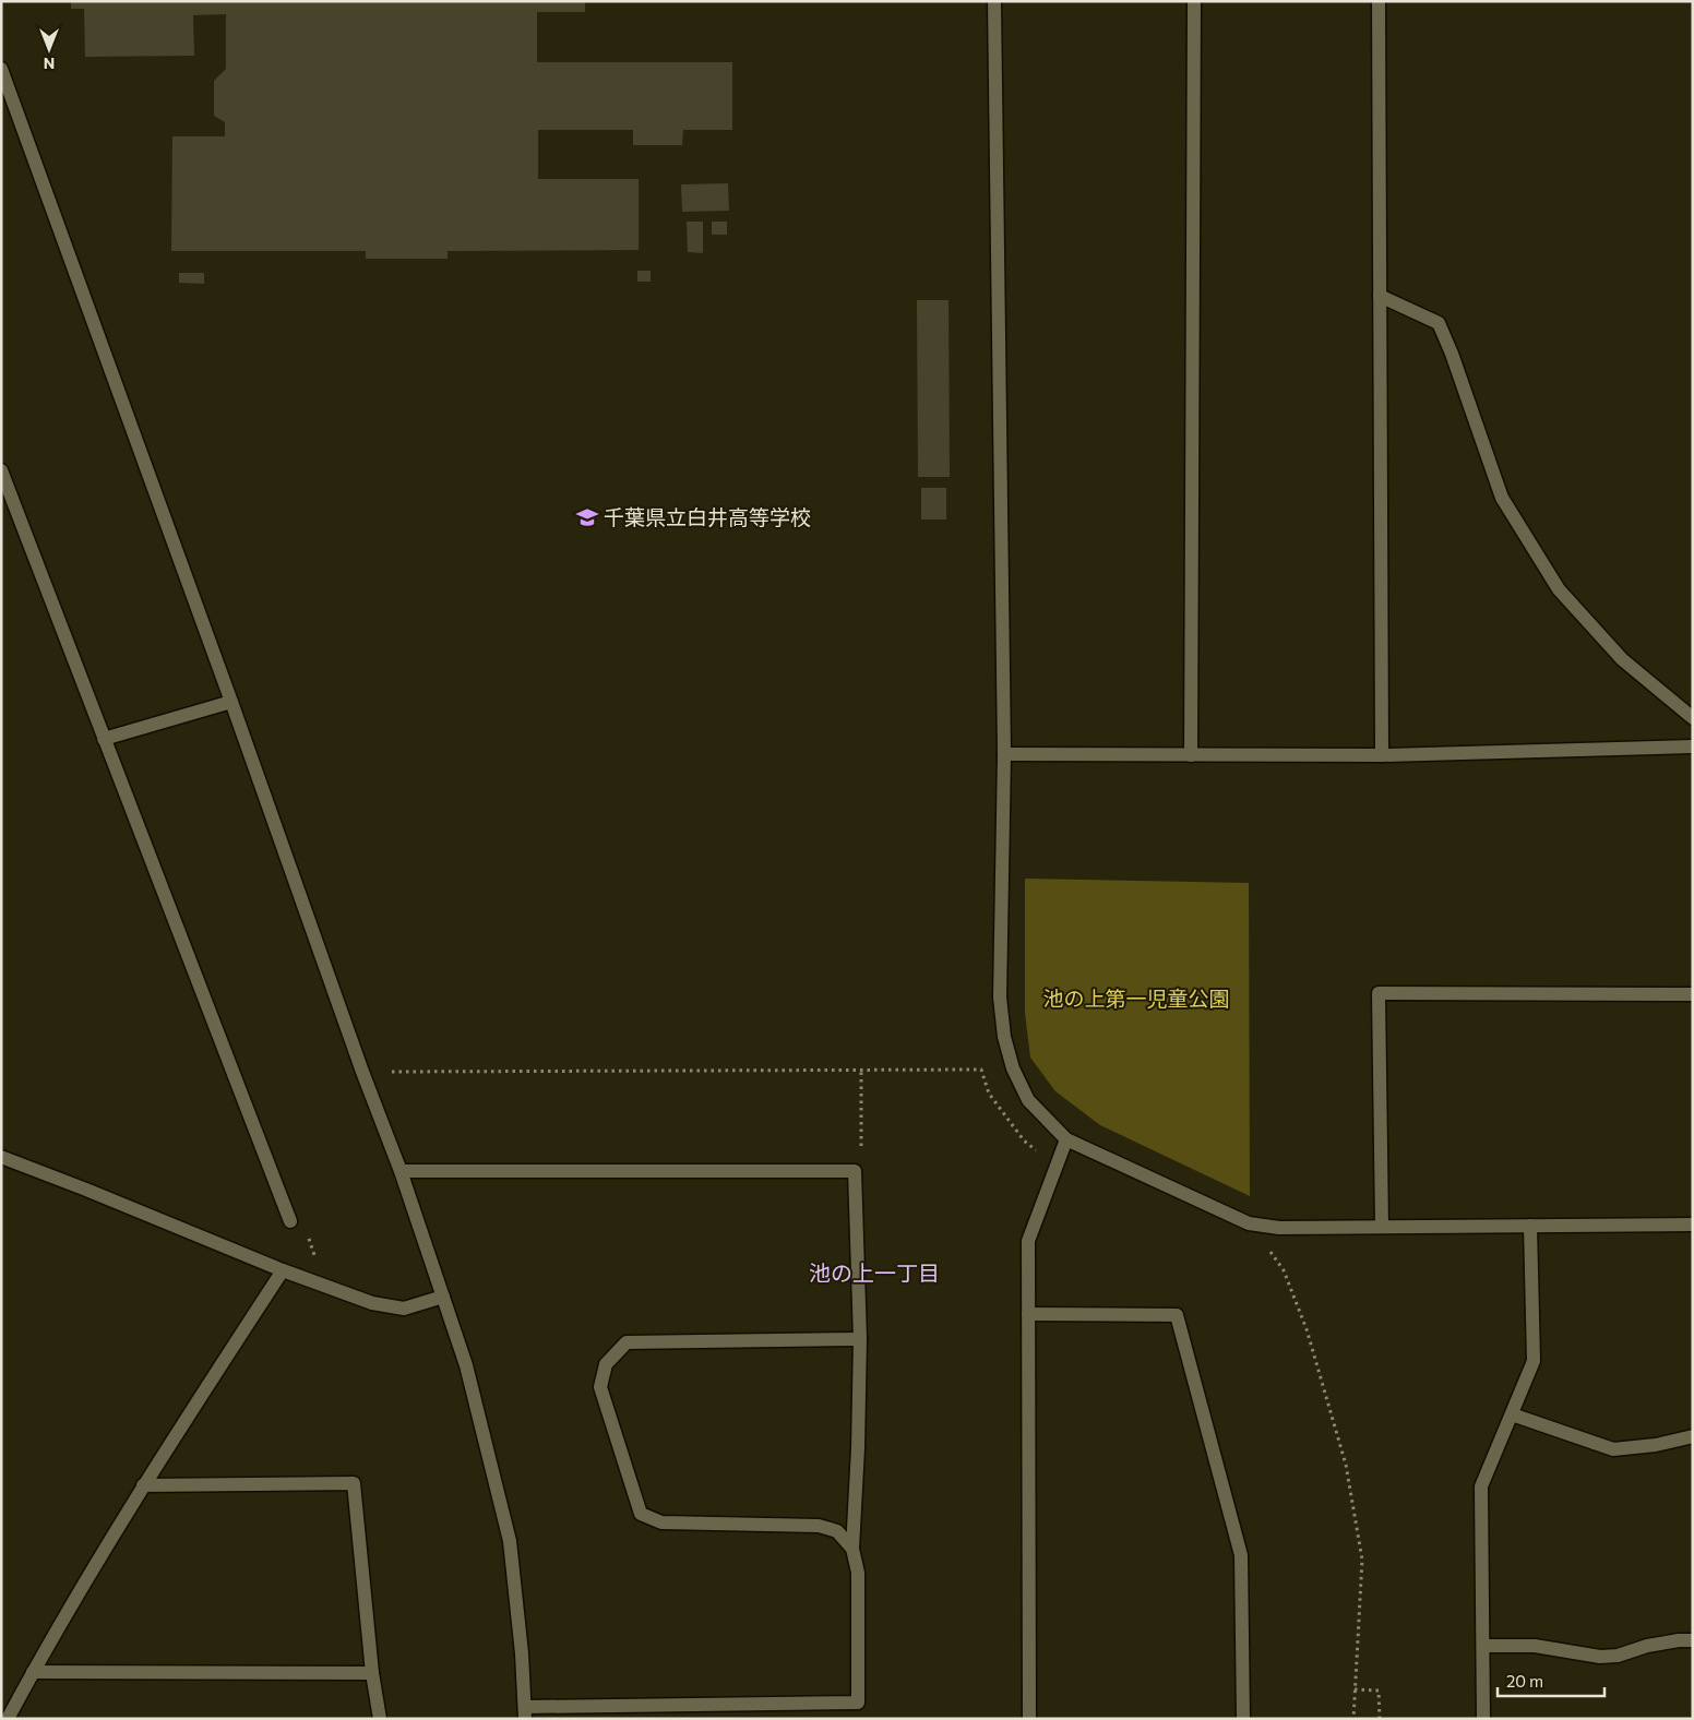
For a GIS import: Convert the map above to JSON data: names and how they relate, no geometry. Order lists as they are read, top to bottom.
{
  "districts": ["池の上一丁目"],
  "parks": ["池の上第一児童公園"],
  "places": {
    "school or university": ["千葉県立白井高等学校"]
  },
  "scale_bar": "20 m",
  "north": "bottom"
}
